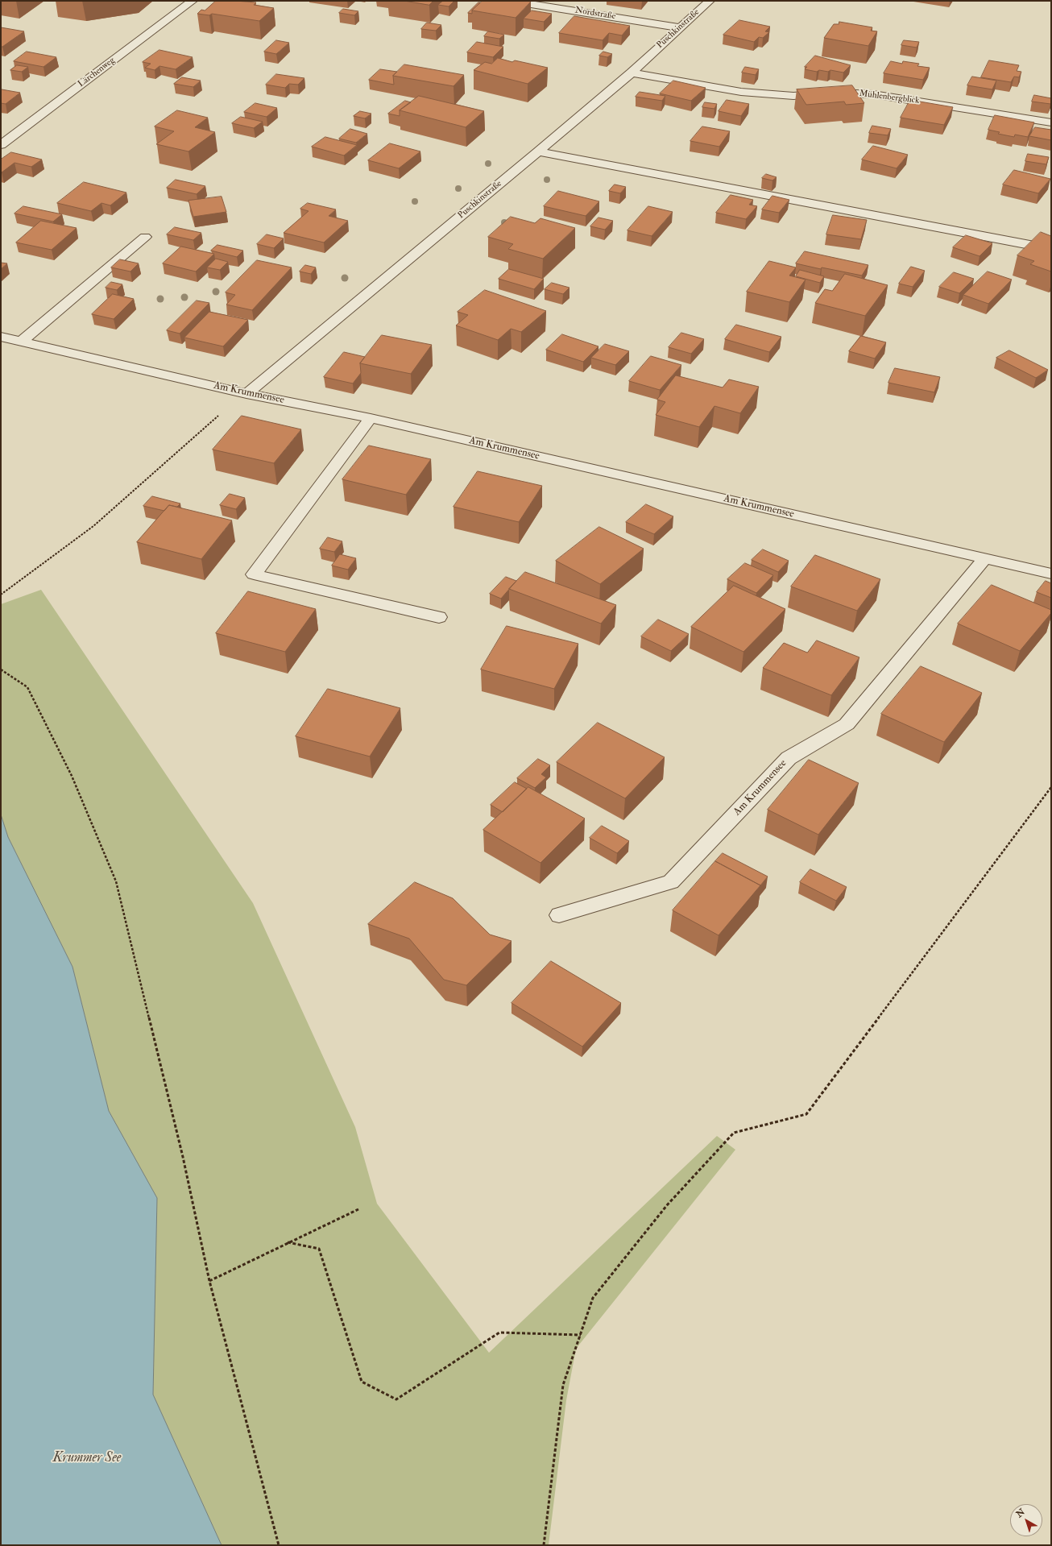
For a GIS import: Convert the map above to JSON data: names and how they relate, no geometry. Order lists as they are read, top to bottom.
{
  "streets": {
    "street": [
      "Nordstraße",
      "Puschkinstraße",
      "Lärchenweg",
      "Mühlenbergblick",
      "Am Krummensee"
    ]
  },
  "crossings": [
    ["Nordstraße", "Puschkinstraße"],
    ["Puschkinstraße", "Mühlenbergblick"],
    ["Puschkinstraße", "Am Krummensee"]
  ],
  "water": ["Krummer See"],
  "north": "top left"
}
